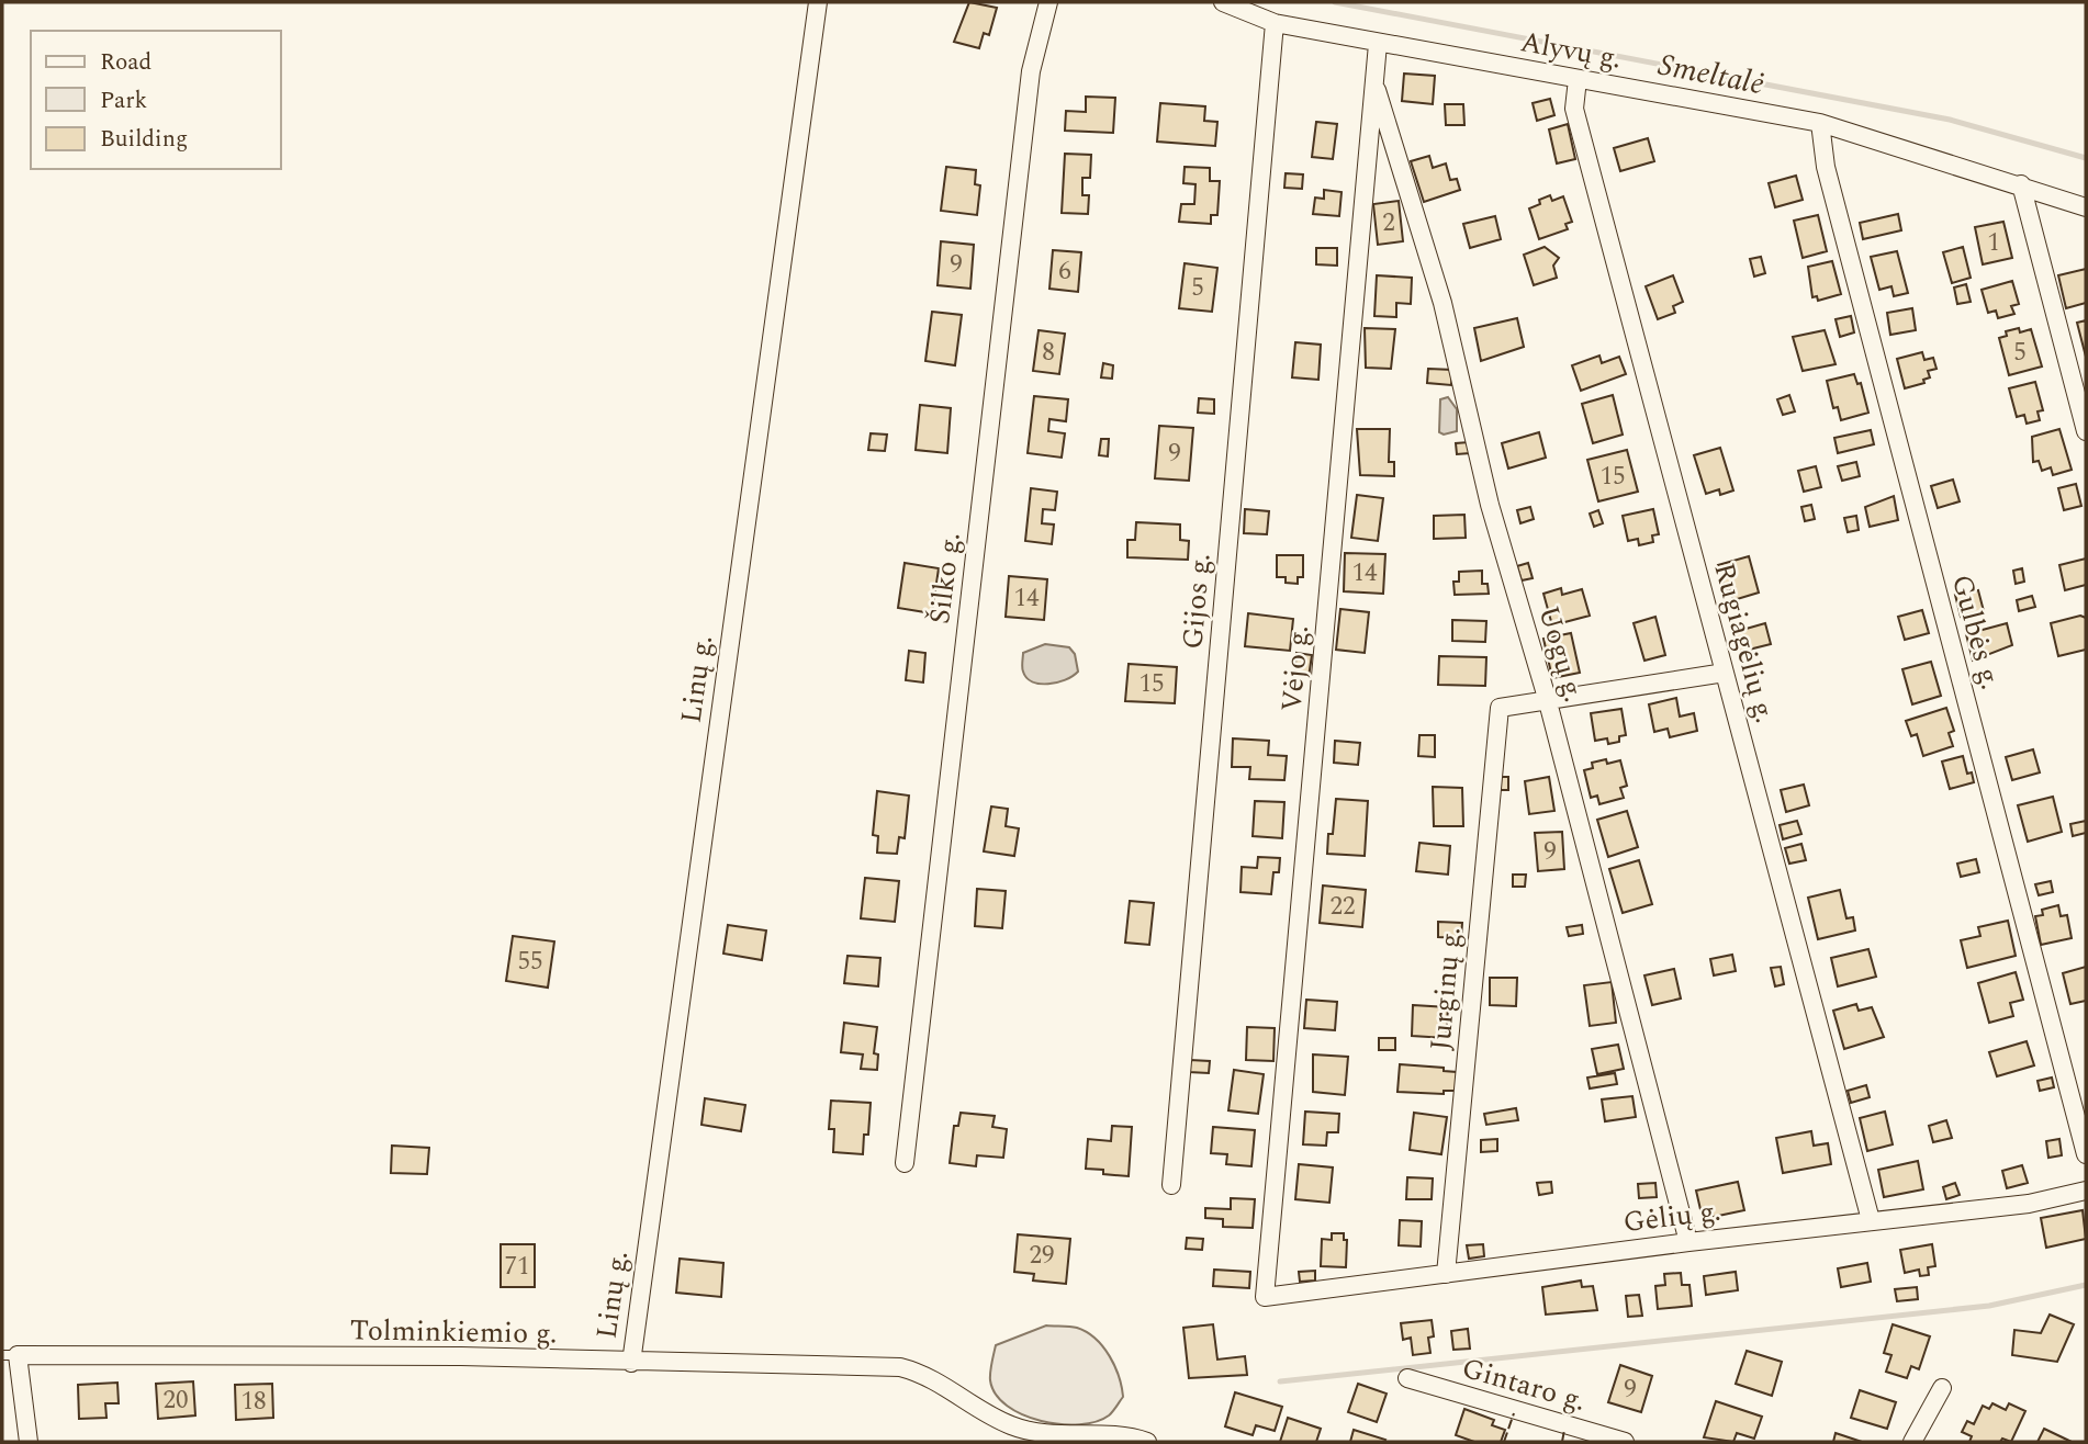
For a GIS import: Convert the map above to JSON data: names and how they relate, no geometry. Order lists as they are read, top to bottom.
{
  "streets": {
    "street": [
      "Alyvų g.",
      "Šilko g.",
      "Gijos g.",
      "Gulbės g.",
      "Rugiagėlių g.",
      "Uogų g.",
      "Vėjo g.",
      "Linų g.",
      "Jurginų g.",
      "Gėlių g.",
      "Tolminkiemio g.",
      "Gintaro g."
    ]
  },
  "crossings": [
    ["Alyvų g.", "Gijos g."],
    ["Alyvų g.", "Gulbės g."],
    ["Alyvų g.", "Rugiagėlių g."],
    ["Alyvų g.", "Vėjo g."],
    ["Rugiagėlių g.", "Gėlių g."],
    ["Uogų g.", "Vėjo g."],
    ["Uogų g.", "Jurginų g."],
    ["Uogų g.", "Gėlių g."],
    ["Vėjo g.", "Gėlių g."],
    ["Linų g.", "Tolminkiemio g."],
    ["Jurginų g.", "Gėlių g."]
  ],
  "water": ["Smeltalė"],
  "house_numbers": [
    "2",
    "1",
    "9",
    "6",
    "5",
    "8",
    "5",
    "9",
    "15",
    "14",
    "14",
    "15",
    "9",
    "22",
    "55",
    "29",
    "71",
    "9",
    "20",
    "18"
  ],
  "legend": ["Road", "Park", "Building"]
}
